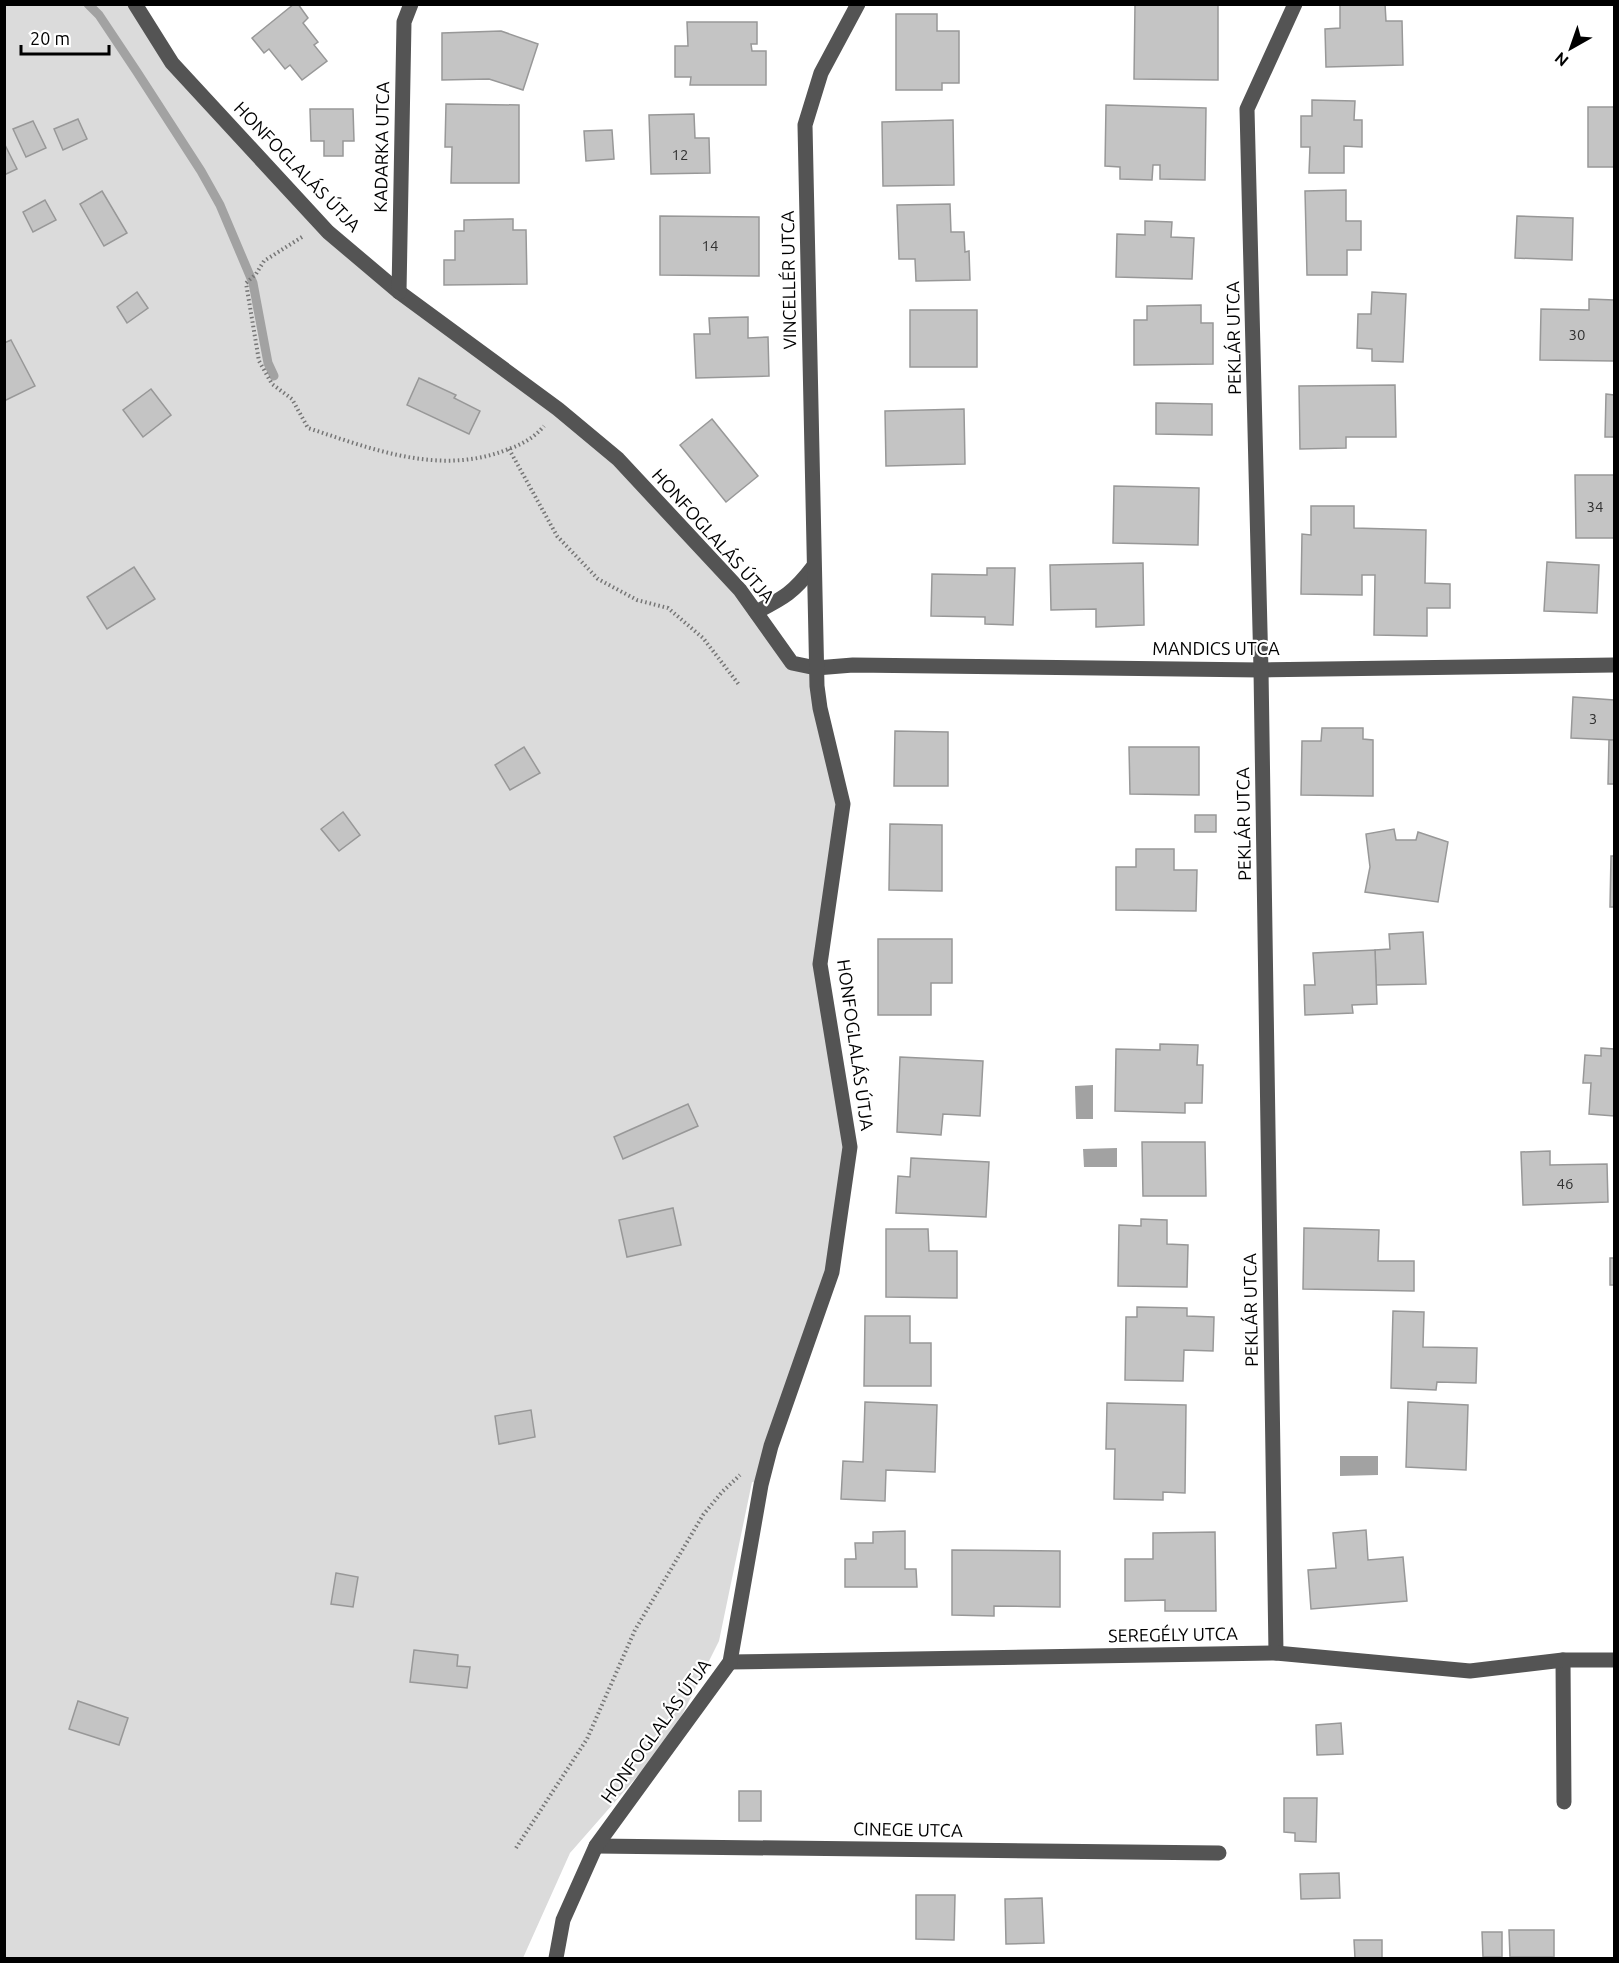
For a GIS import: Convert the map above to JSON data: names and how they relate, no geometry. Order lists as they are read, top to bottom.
{
  "streets": {
    "street": [
      "KADARKA UTCA",
      "HONFOGLALÁS ÚTJA",
      "VINCELLÉR UTCA",
      "PEKLÁR UTCA",
      "MANDICS UTCA",
      "SEREGÉLY UTCA",
      "CINEGE UTCA"
    ]
  },
  "crossings": [
    ["KADARKA UTCA", "HONFOGLALÁS ÚTJA"],
    ["HONFOGLALÁS ÚTJA", "VINCELLÉR UTCA"],
    ["HONFOGLALÁS ÚTJA", "MANDICS UTCA"],
    ["HONFOGLALÁS ÚTJA", "SEREGÉLY UTCA"],
    ["HONFOGLALÁS ÚTJA", "CINEGE UTCA"],
    ["VINCELLÉR UTCA", "MANDICS UTCA"],
    ["PEKLÁR UTCA", "MANDICS UTCA"],
    ["PEKLÁR UTCA", "SEREGÉLY UTCA"]
  ],
  "house_numbers": [
    "12",
    "14",
    "30",
    "34",
    "3",
    "46"
  ],
  "scale_bar": "20 m",
  "north": "bottom left"
}
